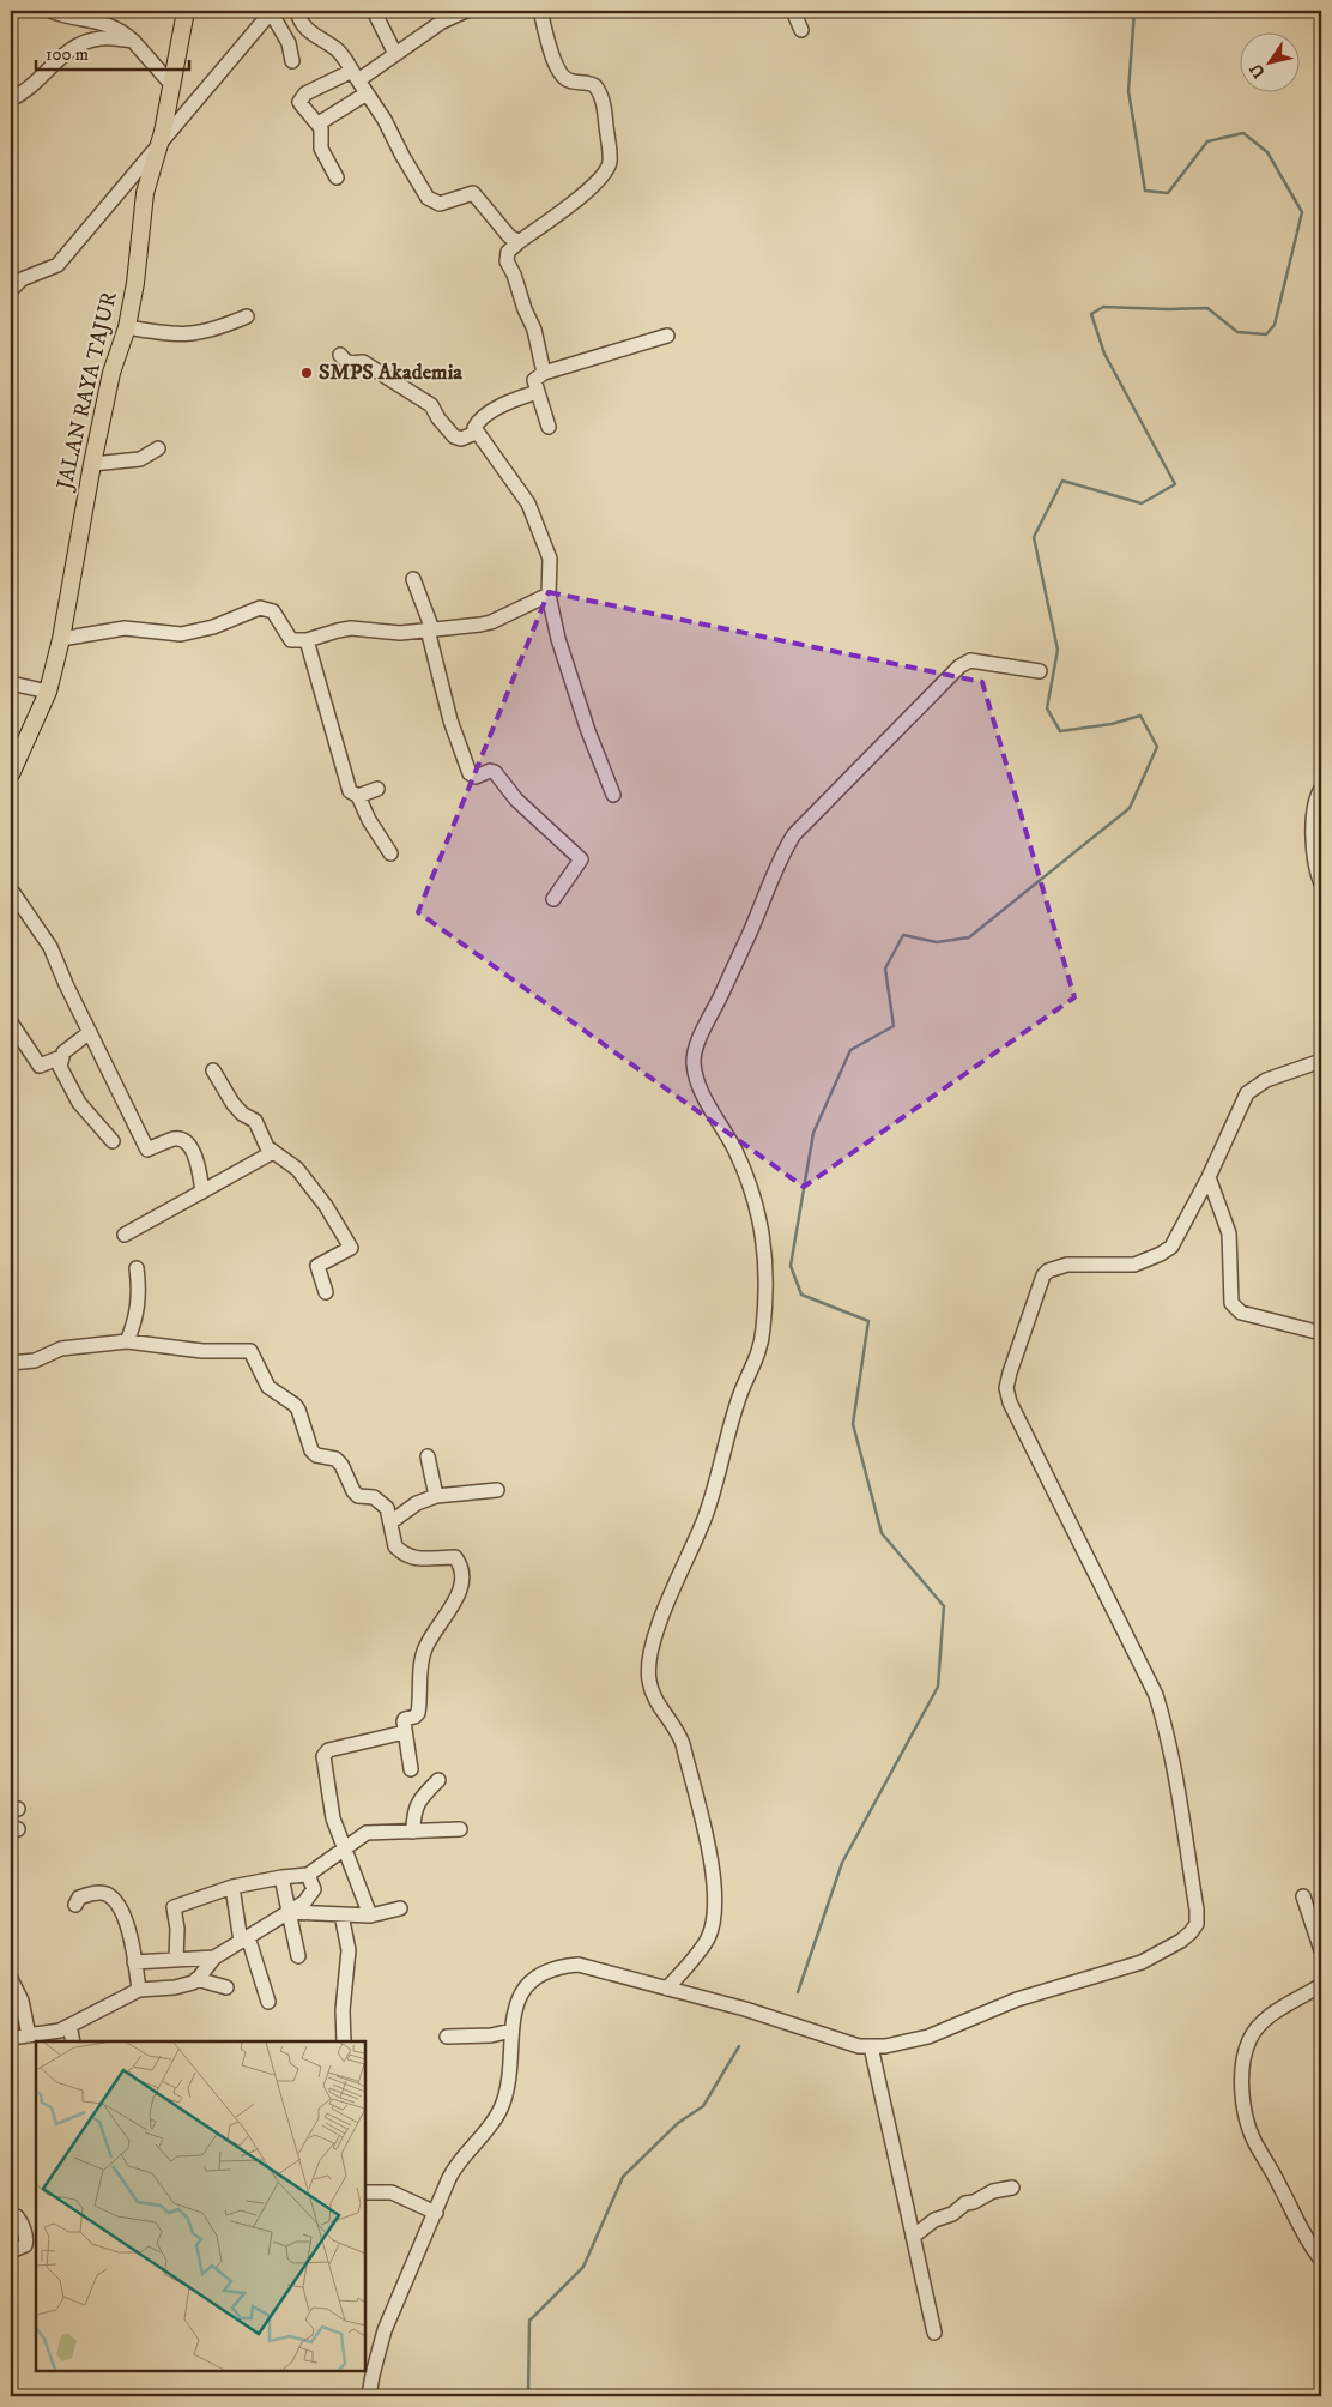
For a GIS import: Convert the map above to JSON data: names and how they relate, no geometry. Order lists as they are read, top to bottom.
{
  "streets": {
    "main road": ["JALAN RAYA TAJUR"]
  },
  "places": ["SMPS Akademia"],
  "scale_bar": "100 m",
  "north": "bottom left"
}
